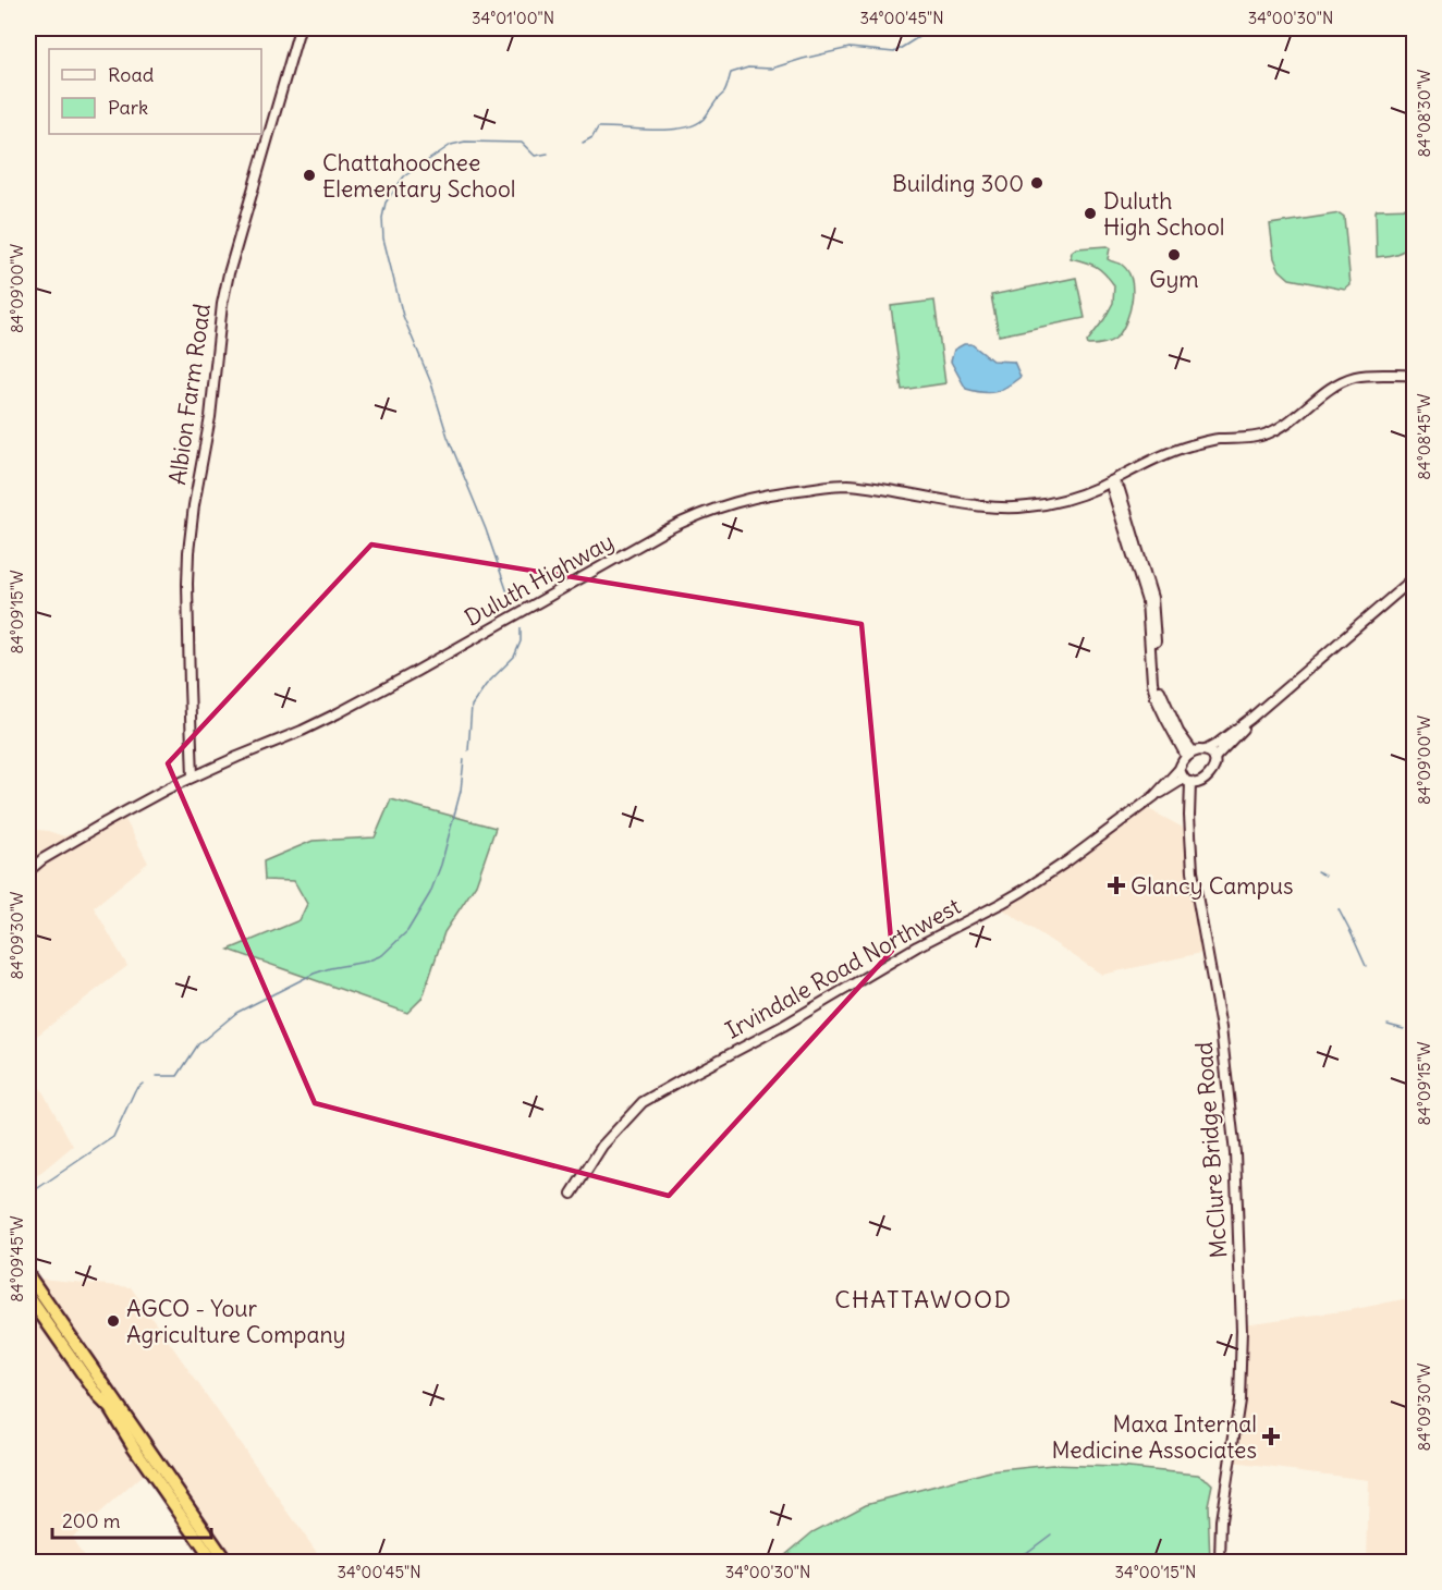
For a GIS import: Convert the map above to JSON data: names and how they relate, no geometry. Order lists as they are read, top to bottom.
{
  "streets": {
    "street": [
      "Albion Farm Road",
      "Duluth Highway",
      "Irvindale Road Northwest",
      "McClure Bridge Road"
    ]
  },
  "crossings": [
    ["Albion Farm Road", "Duluth Highway"],
    ["Irvindale Road Northwest", "McClure Bridge Road"]
  ],
  "districts": ["CHATTAWOOD"],
  "places": {
    "other": [
      "Chattahoochee Elementary School",
      "Building 300",
      "Duluth High School",
      "Gym",
      "AGCO - Your Agriculture Company"
    ],
    "health": ["Glancy Campus", "Maxa Internal Medicine Associates"]
  },
  "legend": ["Road", "Park"],
  "scale_bar": "200 m",
  "coordinates": [
    "34°01'00\"N",
    "34°00'45\"N",
    "34°00'30\"N",
    "84°08'30\"W",
    "84°09'00\"W",
    "84°08'45\"W",
    "84°09'15\"W",
    "84°09'30\"W",
    "84°09'45\"W",
    "34°00'15\"N"
  ]
}
